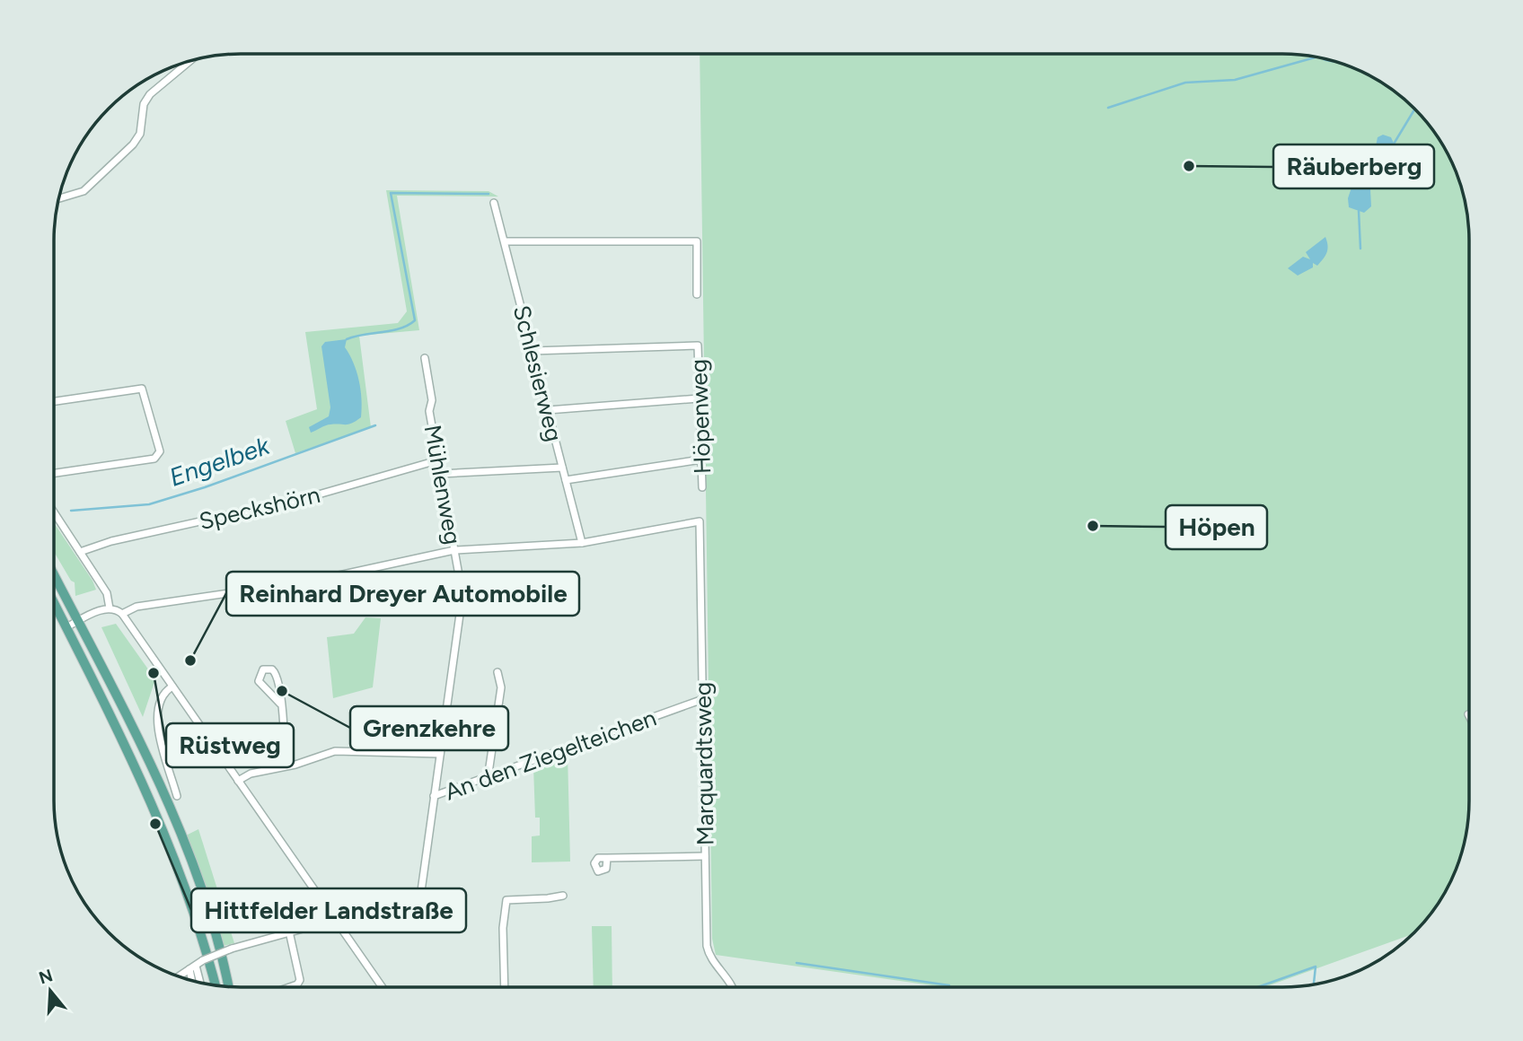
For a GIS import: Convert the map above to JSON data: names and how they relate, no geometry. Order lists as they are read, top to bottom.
{
  "streets": {
    "street": [
      "Schlesierweg",
      "Höpenweg",
      "Mühlenweg",
      "Speckshörn",
      "An den Ziegelteichen",
      "Marquardtsweg"
    ]
  },
  "crossings": [
    ["Schlesierweg", "Höpenweg"],
    ["Schlesierweg", "Marquardtsweg"],
    ["Mühlenweg", "Speckshörn"],
    ["Mühlenweg", "An den Ziegelteichen"],
    ["An den Ziegelteichen", "Marquardtsweg"]
  ],
  "water": ["Engelbek"],
  "places": [
    "Räuberberg",
    "Höpen",
    "Reinhard Dreyer Automobile",
    "Rüstweg",
    "Grenzkehre",
    "Hittfelder Landstraße"
  ],
  "north": "top"
}
